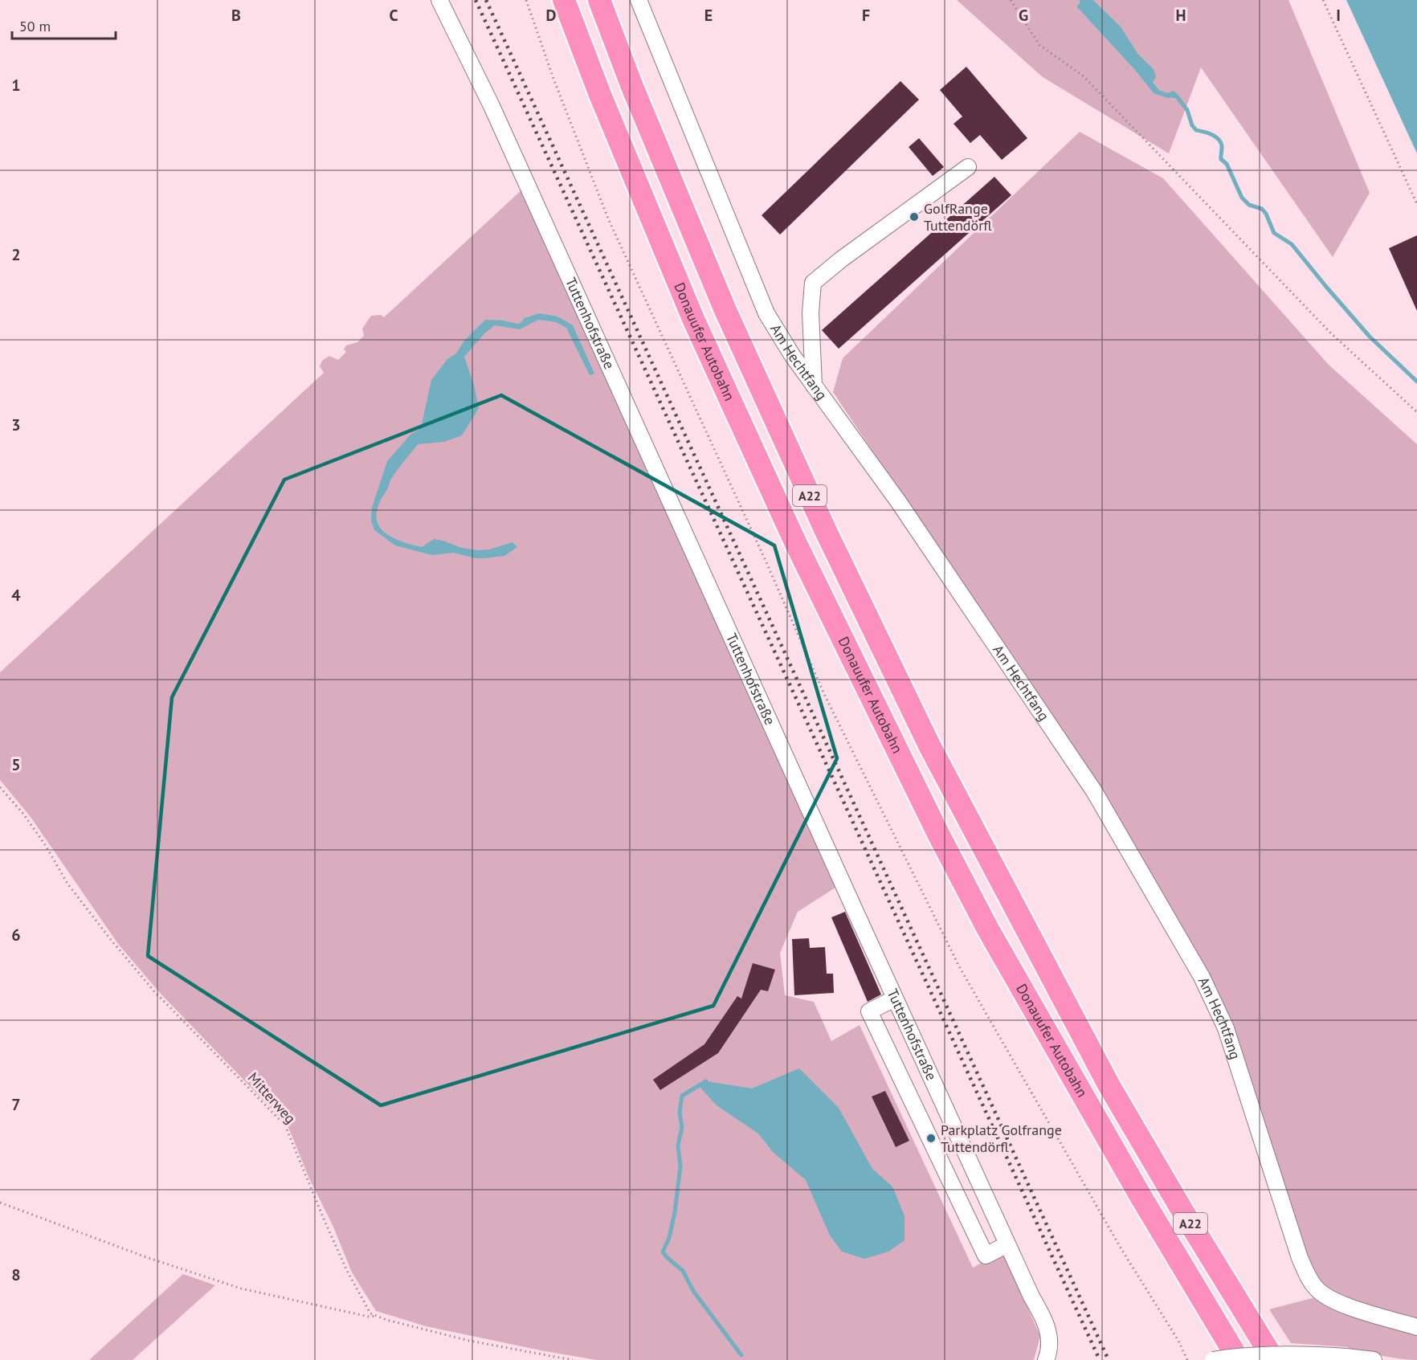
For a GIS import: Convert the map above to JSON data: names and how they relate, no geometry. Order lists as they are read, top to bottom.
{
  "streets": {
    "highway": ["Donauufer Autobahn", "A22"],
    "street": ["Tuttenhofstraße", "Am Hechtfang"],
    "path": ["Mitterweg"]
  },
  "places": ["GolfRange Tuttendörfl", "Parkplatz Golfrange Tuttendörfl"],
  "scale_bar": "50 m",
  "grid": {
    "columns": [
      "B",
      "C",
      "D",
      "E",
      "F",
      "G",
      "H",
      "I"
    ],
    "rows": [
      "1",
      "2",
      "3",
      "4",
      "5",
      "6",
      "7",
      "8"
    ]
  }
}
